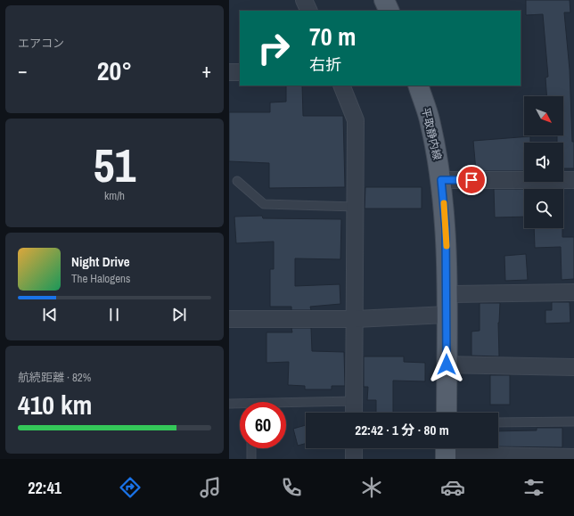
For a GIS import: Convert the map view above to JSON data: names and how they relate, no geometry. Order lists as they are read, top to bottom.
{
  "streets": {
    "main road": ["平取静内線"]
  },
  "north": "bottom right",
  "page": {
    "tile": [
      "エアコン",
      ["51", "km/h"],
      ["航続距離 · 82%", "410 km"]
    ],
    "turn": ["70 m", "右折"],
    "heat": ["−", "20°", "+"],
    "song": ["Night Drive", "The Halogens"],
    "limit": "60",
    "trip": "22:42 · 1 分 · 80 m",
    "tabs": "22:41"
  }
}
